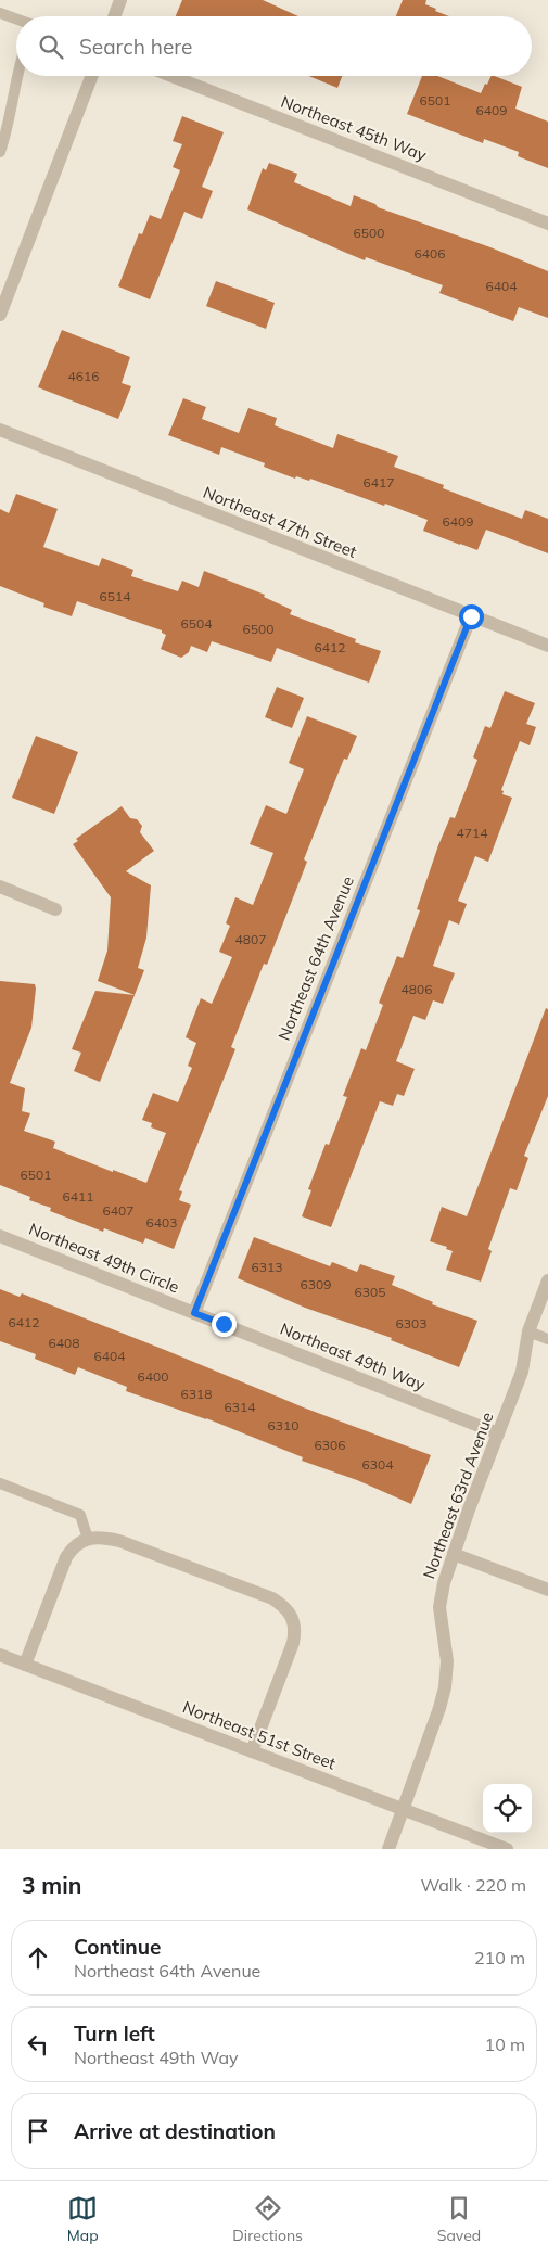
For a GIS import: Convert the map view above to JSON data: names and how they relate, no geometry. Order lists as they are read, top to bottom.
{
  "streets": {
    "street": [
      "Northeast 45th Way",
      "Northeast 47th Street",
      "Northeast 64th Avenue",
      "Northeast 49th Circle",
      "Northeast 49th Way",
      "Northeast 63rd Avenue",
      "Northeast 51st Street"
    ]
  },
  "crossings": [
    ["Northeast 47th Street", "Northeast 64th Avenue"],
    ["Northeast 64th Avenue", "Northeast 49th Circle"],
    ["Northeast 64th Avenue", "Northeast 49th Way"],
    ["Northeast 49th Circle", "Northeast 49th Way"],
    ["Northeast 49th Way", "Northeast 63rd Avenue"],
    ["Northeast 63rd Avenue", "Northeast 51st Street"]
  ],
  "house_numbers": [
    "6501",
    "6409",
    "6500",
    "6406",
    "6404",
    "4616",
    "6417",
    "6409",
    "6514",
    "6504",
    "6500",
    "6412",
    "4714",
    "4807",
    "4806",
    "6501",
    "6411",
    "6407",
    "6403",
    "6313",
    "6309",
    "6305",
    "6412",
    "6303",
    "6408",
    "6404",
    "6400",
    "6318",
    "6314",
    "6310",
    "6306",
    "6304"
  ],
  "page": {
    "search": "Search here",
    "heading": ["3 min", "Walk · 220 m"],
    "list": [
      ["Continue", "Northeast 64th Avenue", "210 m"],
      ["Turn left", "Northeast 49th Way", "10 m"],
      "Arrive at destination"
    ],
    "nav": ["Map", "Directions", "Saved"]
  }
}
